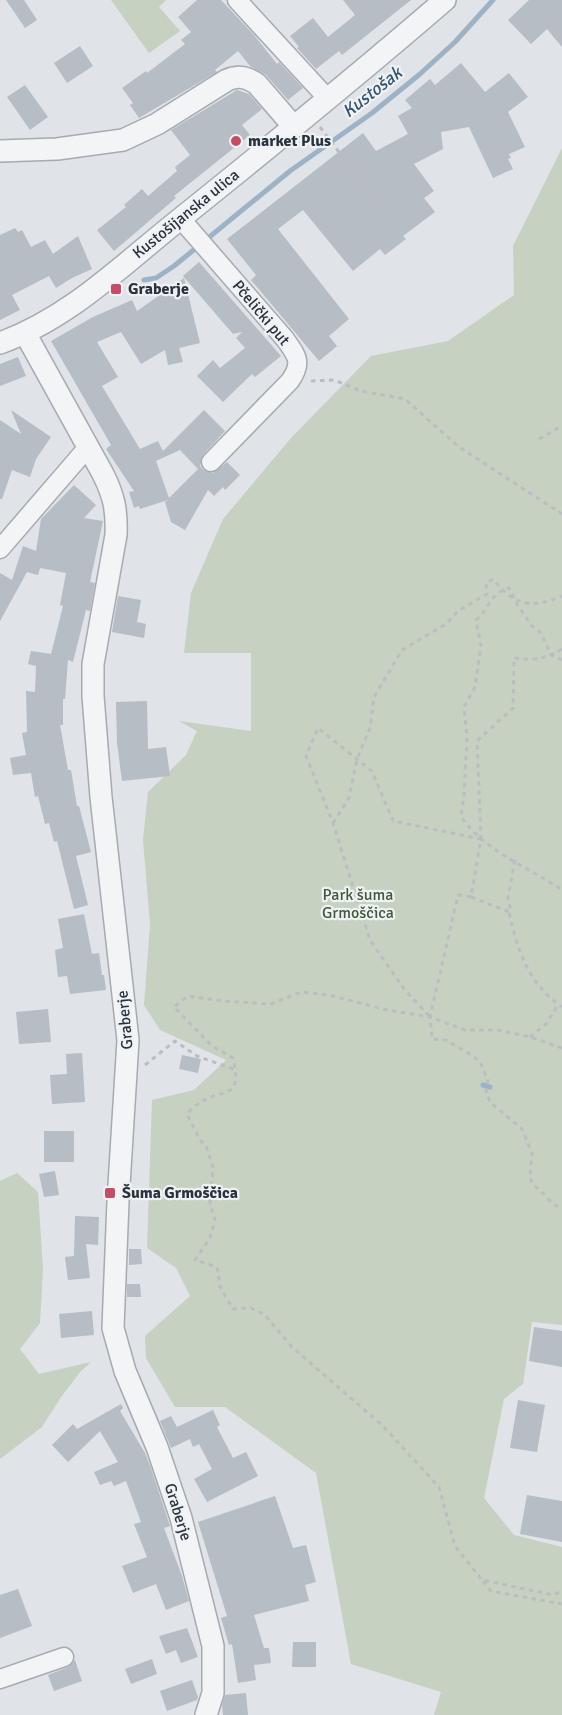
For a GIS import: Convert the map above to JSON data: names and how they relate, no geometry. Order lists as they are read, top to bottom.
{
  "streets": {
    "street": ["Kustošijanska ulica", "Pčelički put", "Graberje"]
  },
  "crossings": [
    ["Kustošijanska ulica", "Pčelički put"],
    ["Kustošijanska ulica", "Graberje"]
  ],
  "water": ["Kustošak"],
  "parks": ["Park šuma Grmoščica"],
  "places": {
    "other": ["market Plus"],
    "transit": ["Graberje", "Šuma Grmoščica"]
  }
}
